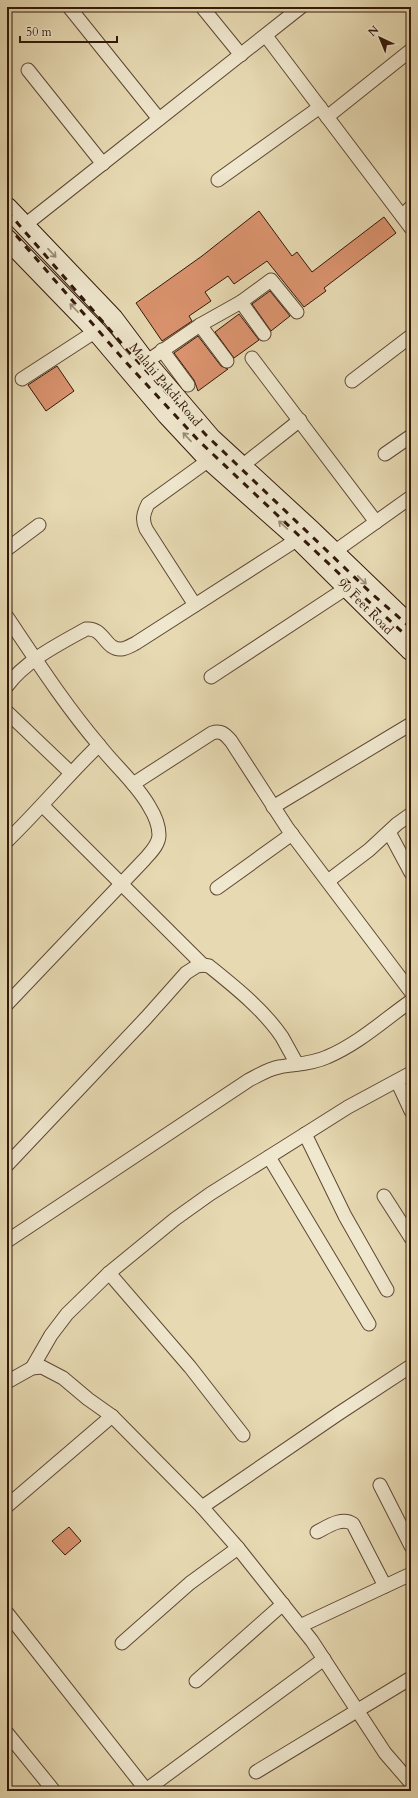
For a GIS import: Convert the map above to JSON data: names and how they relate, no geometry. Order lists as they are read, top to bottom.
{
  "streets": {
    "main road": ["Malahi Pakdi Road", "90 Feet Road"]
  },
  "crossings": [
    ["Malahi Pakdi Road", "90 Feet Road"]
  ],
  "scale_bar": "50 m",
  "north": "top left"
}
